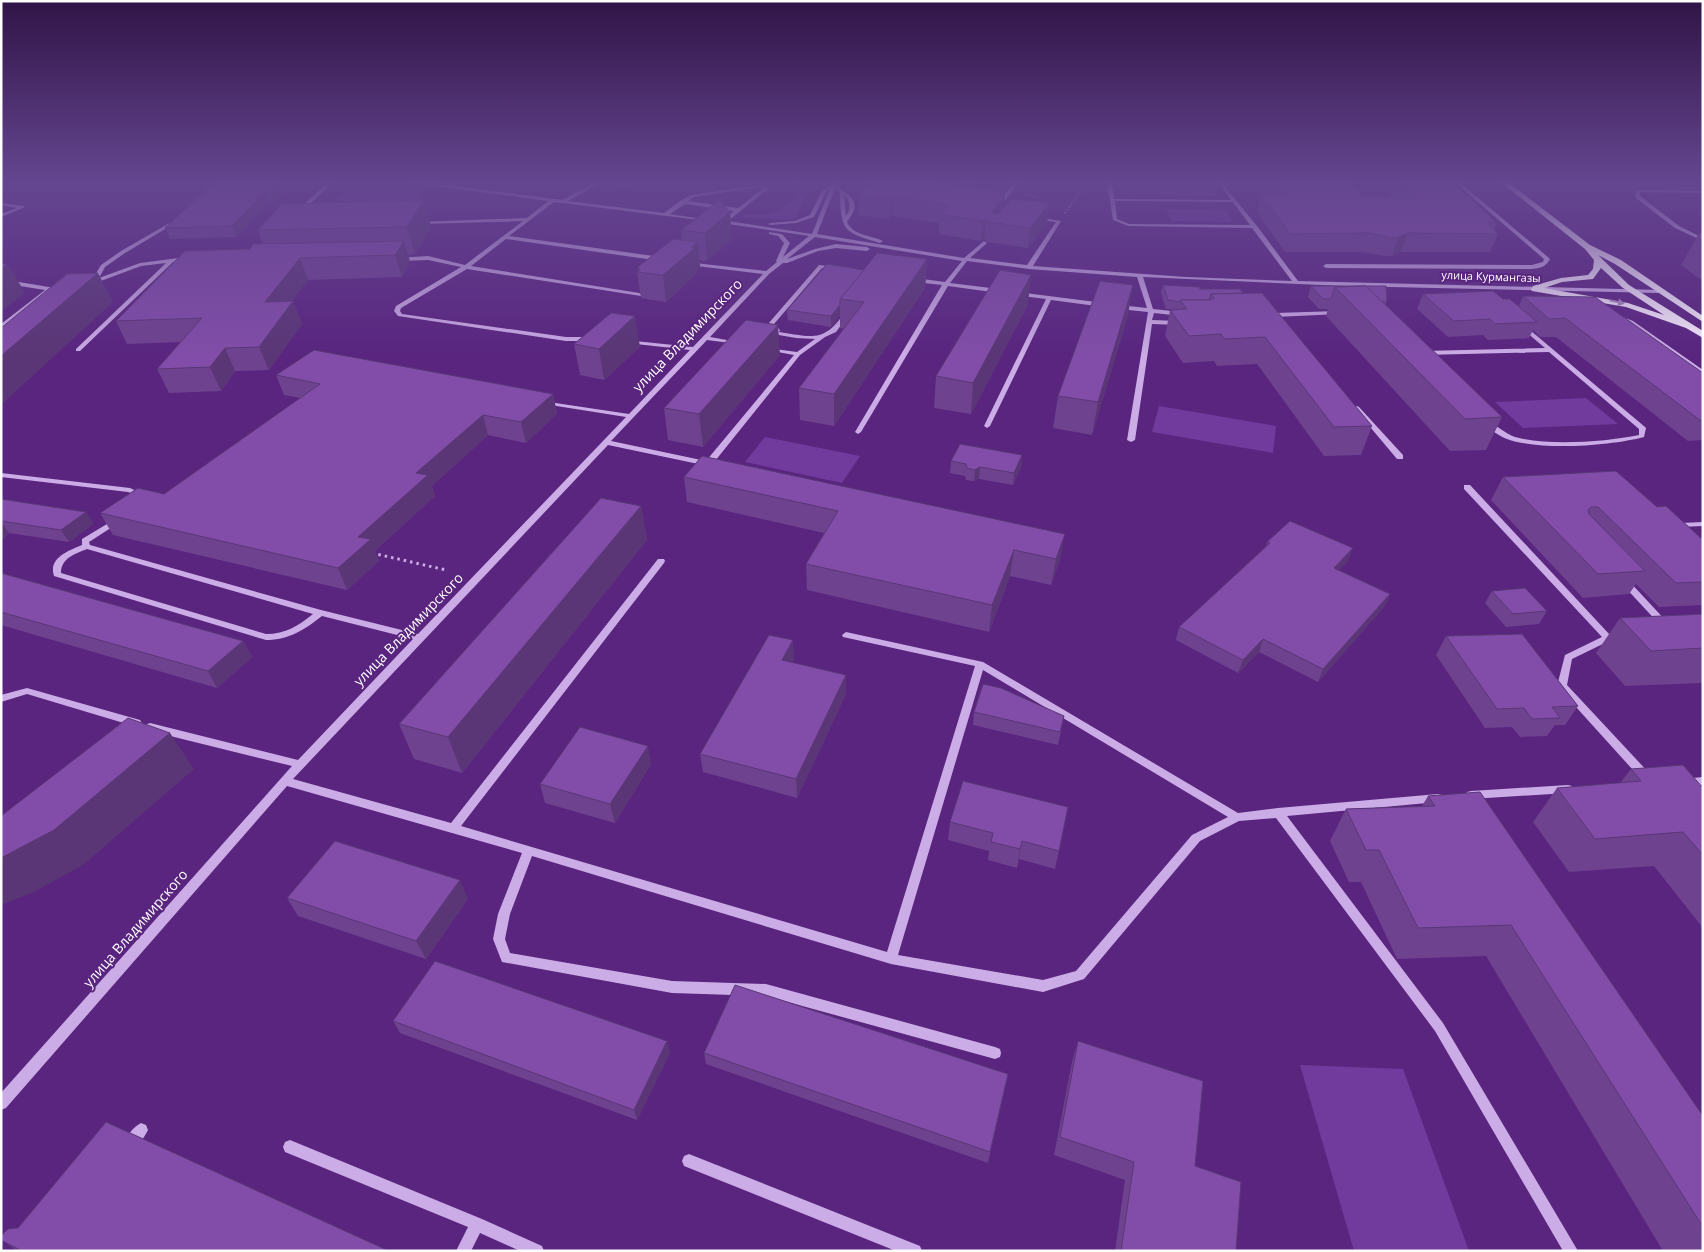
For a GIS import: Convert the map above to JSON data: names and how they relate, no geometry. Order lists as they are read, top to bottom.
{
  "streets": {
    "street": ["улица Курмангазы", "улица Владимирского"]
  }
}
